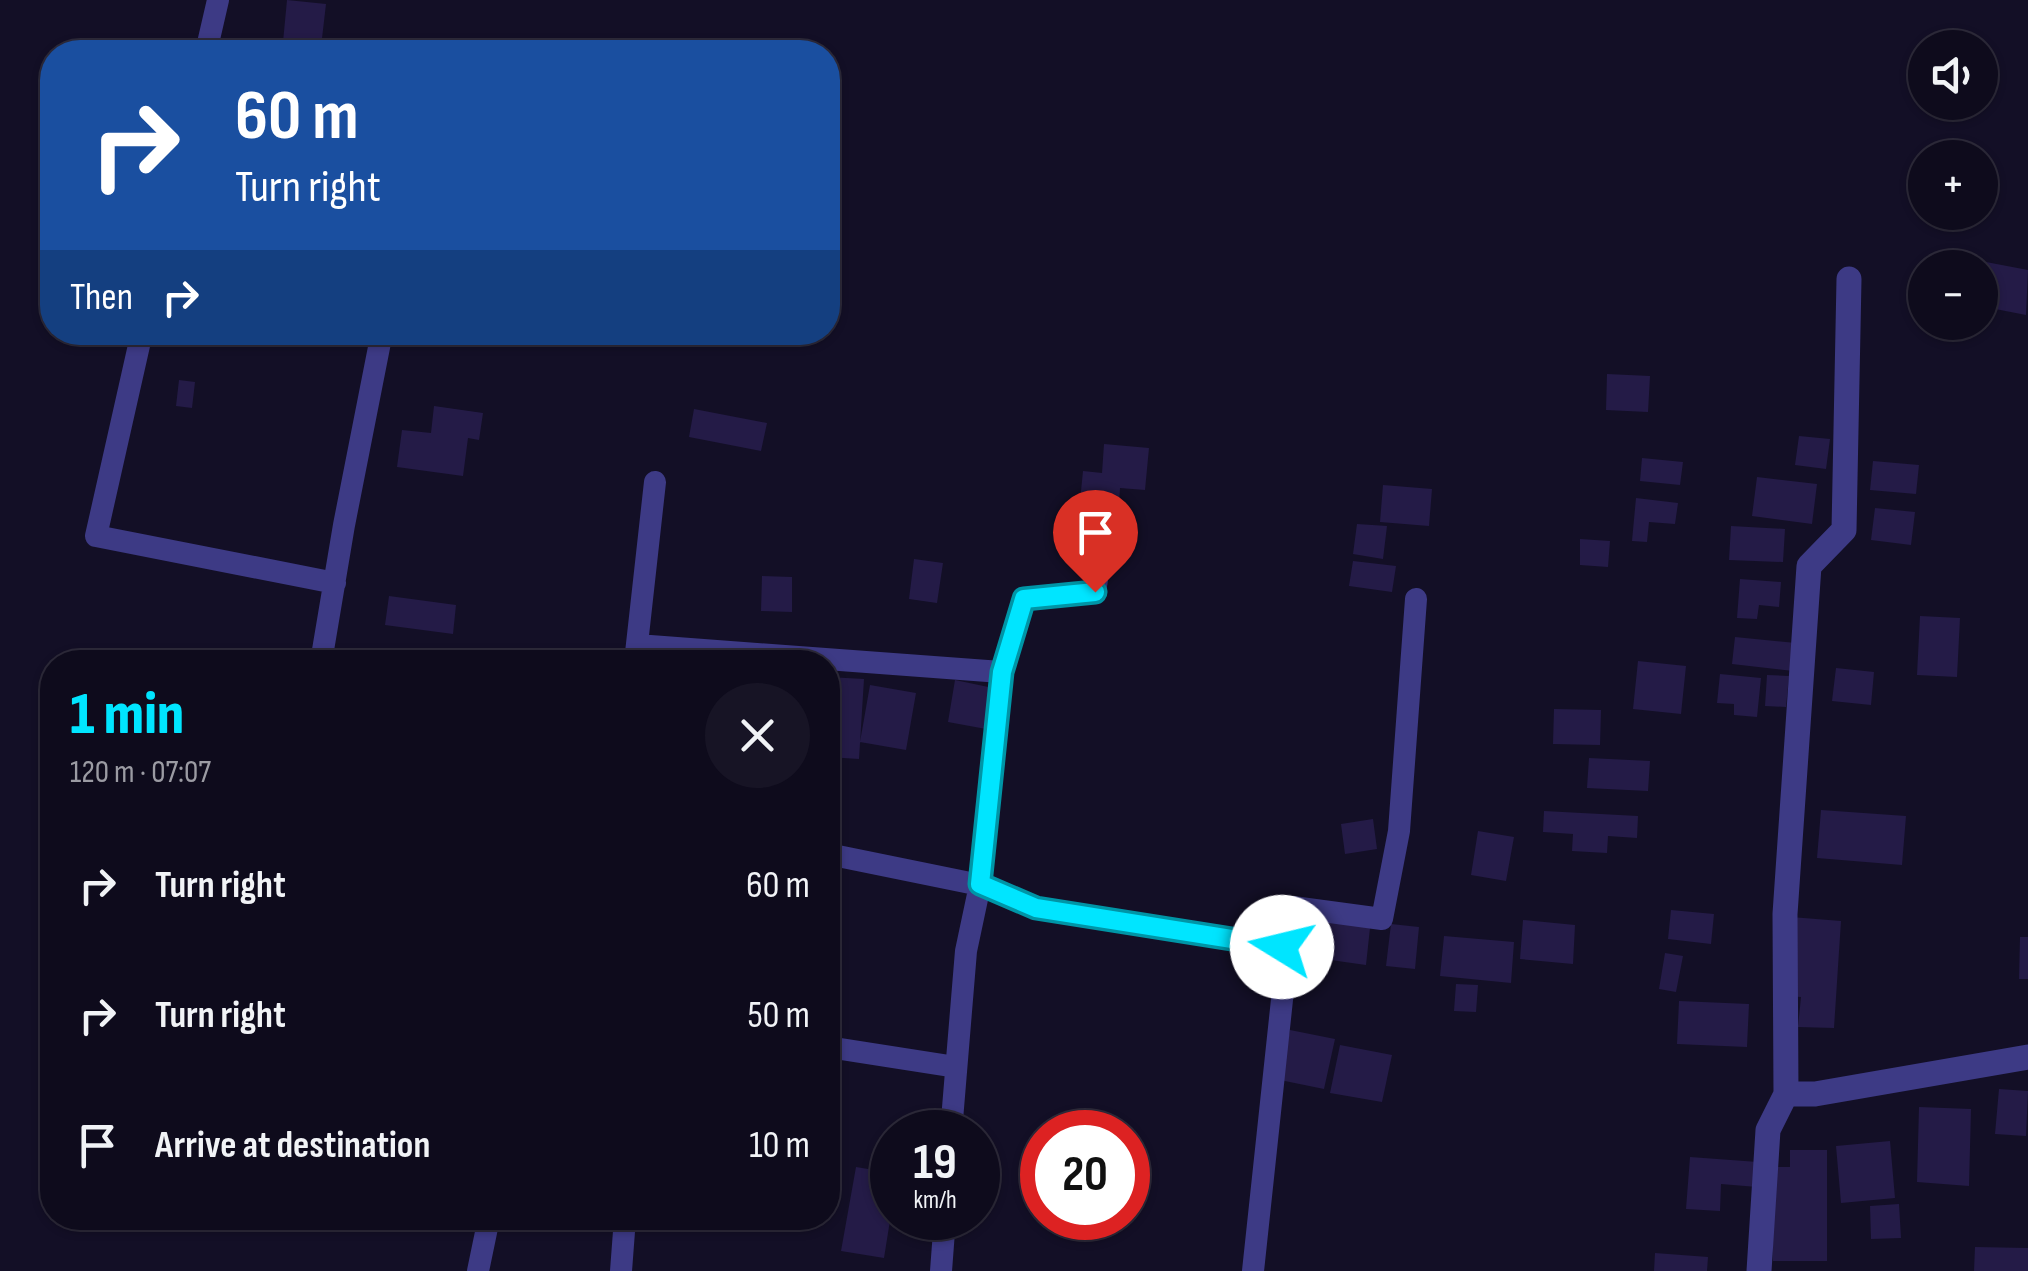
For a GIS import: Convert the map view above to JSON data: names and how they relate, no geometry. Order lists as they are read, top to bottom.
{
  "page": {
    "map_buttons": ["+", "−"],
    "turn": ["60 m", "Turn right"],
    "then": "Then",
    "heading": ["1 min", "120 m · 07:07"],
    "list": [
      {
        "name": "Turn right",
        "value": "60 m"
      },
      {
        "name": "Turn right",
        "value": "50 m"
      },
      {
        "name": "Arrive at destination",
        "value": "10 m"
      }
    ],
    "speed": "19 km/h",
    "limit": "20"
  }
}
